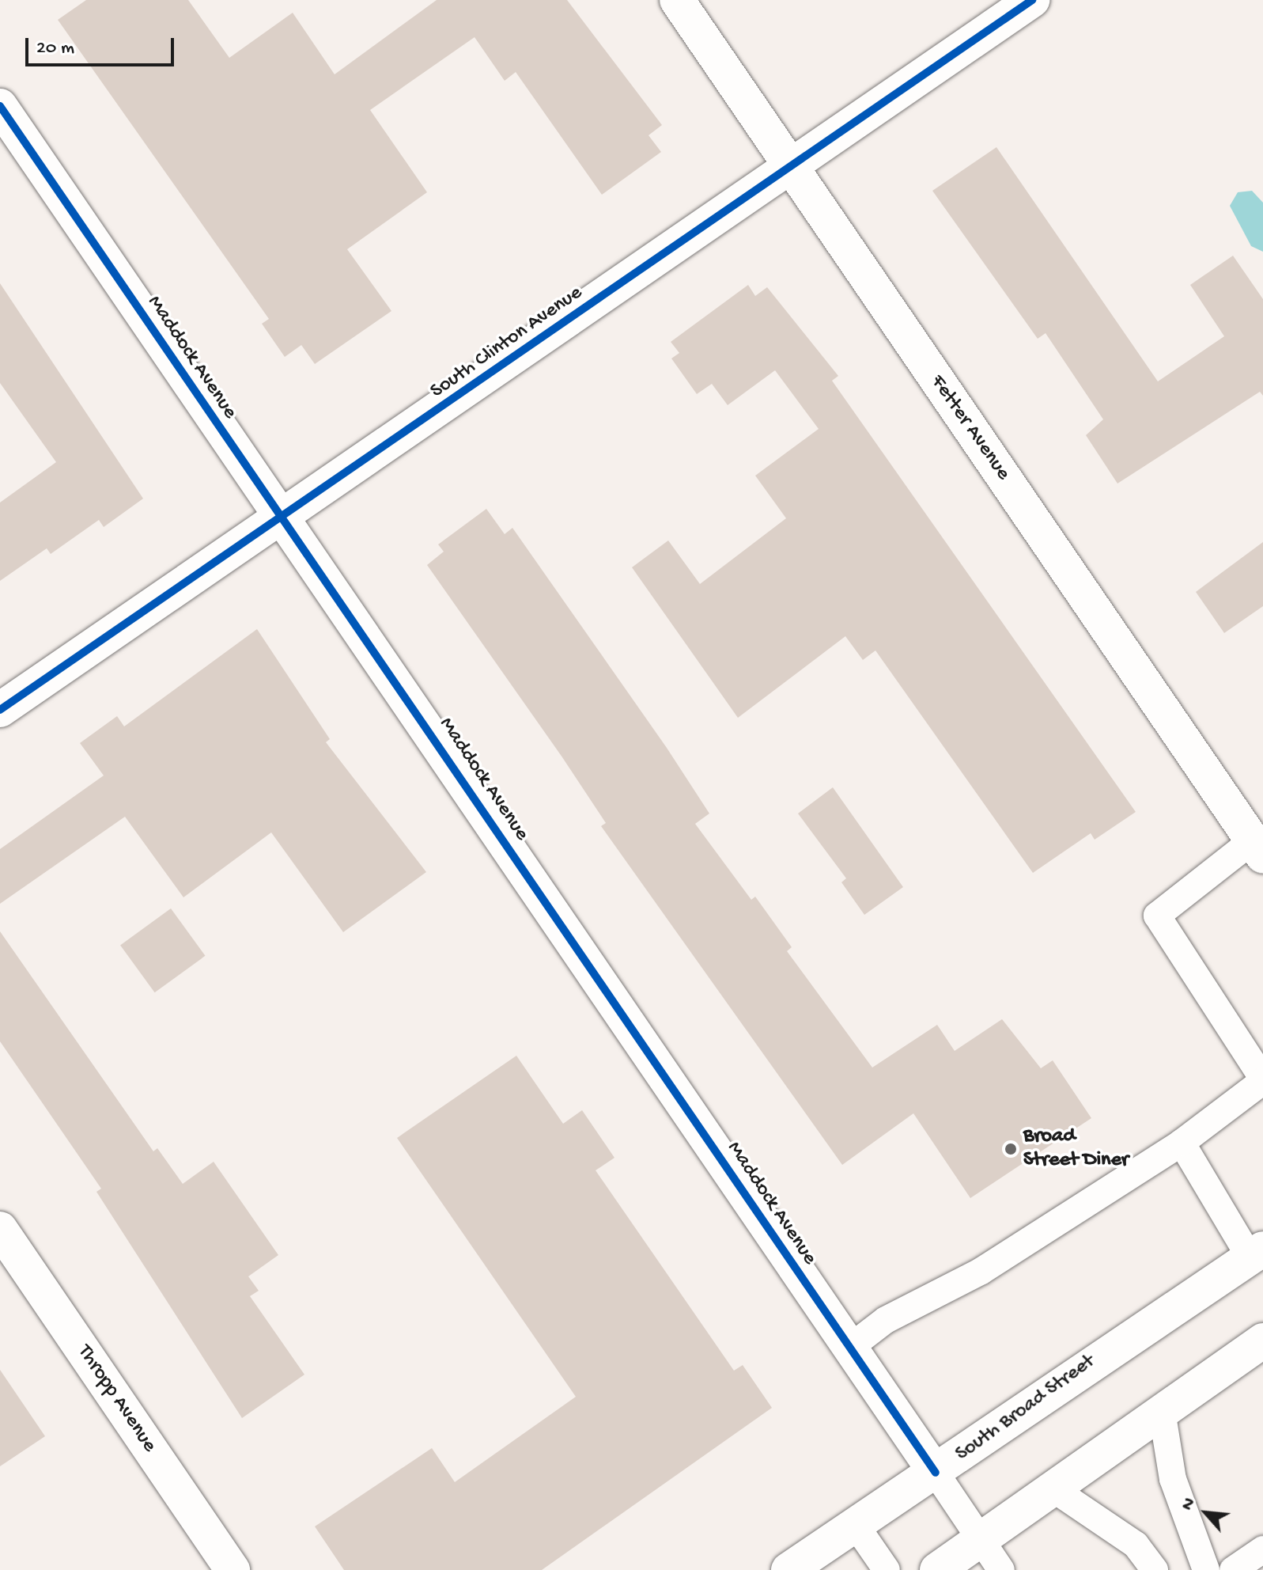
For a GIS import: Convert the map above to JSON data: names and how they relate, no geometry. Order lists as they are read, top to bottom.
{
  "streets": {
    "street": [
      "South Clinton Avenue",
      "Maddock Avenue",
      "Fetter Avenue",
      "Thropp Avenue",
      "South Broad Street"
    ]
  },
  "crossings": [
    ["South Clinton Avenue", "Maddock Avenue"],
    ["South Clinton Avenue", "Fetter Avenue"],
    ["Maddock Avenue", "South Broad Street"]
  ],
  "places": ["Broad Street Diner"],
  "scale_bar": "20 m",
  "north": "top left"
}
